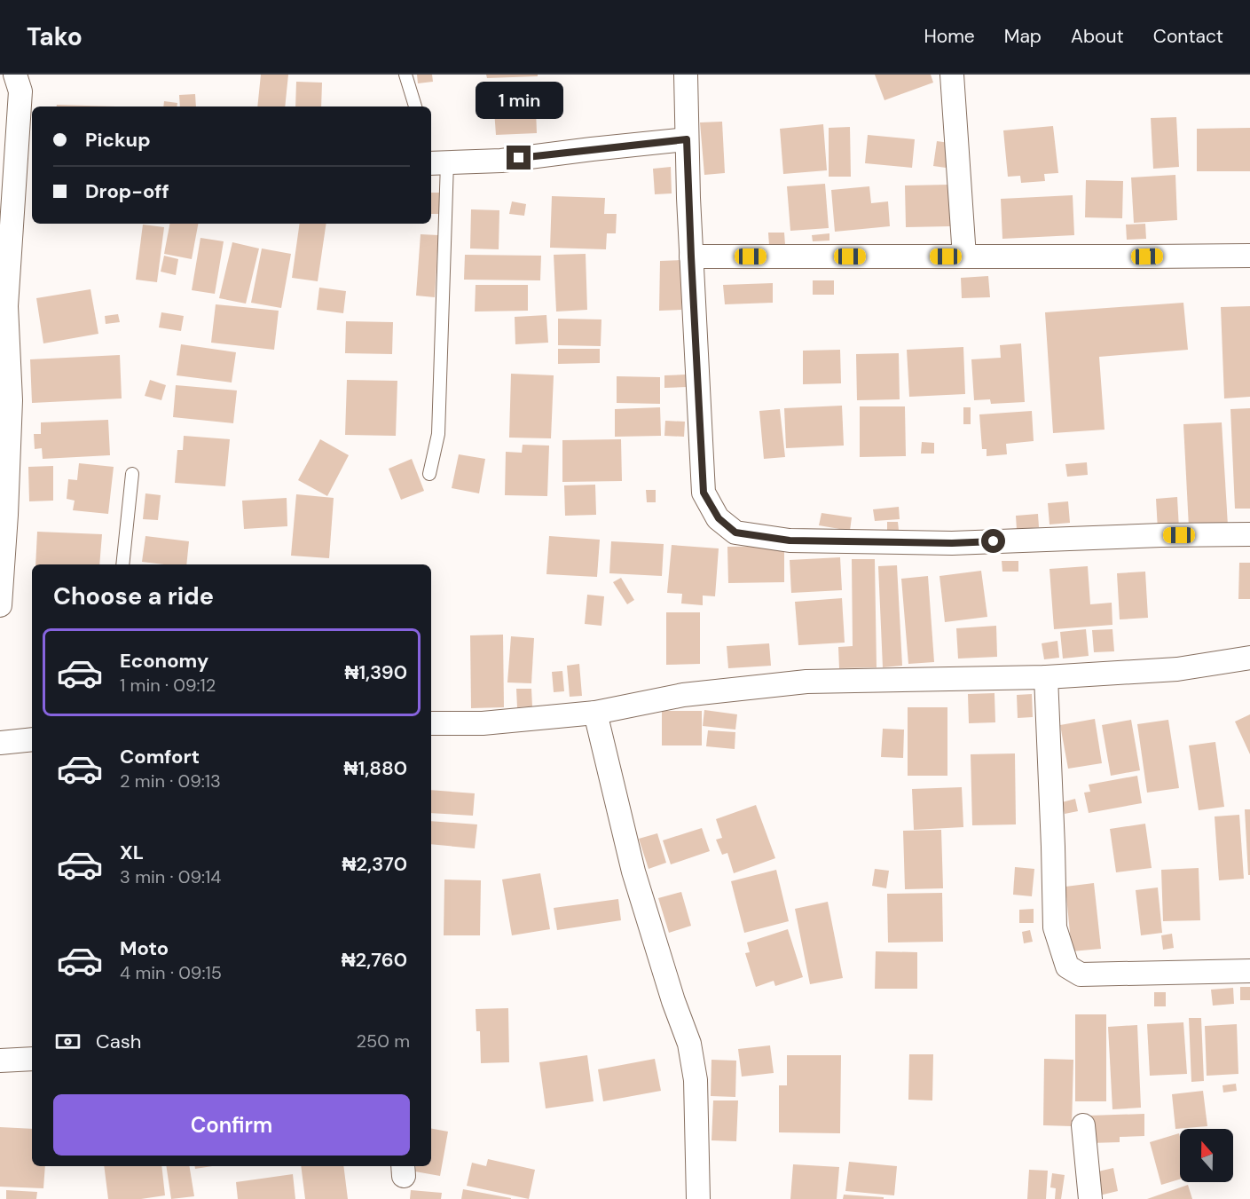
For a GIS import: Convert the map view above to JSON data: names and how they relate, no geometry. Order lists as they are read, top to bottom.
{
  "north": "top",
  "page": {
    "header": "Tako",
    "nav": [
      "Home",
      "Map",
      "About",
      "Contact"
    ],
    "bubble": "1 min",
    "banner": ["Pickup", "Drop-off"],
    "heading": "Choose a ride",
    "list": [
      {
        "name": "Economy",
        "note": "1 min · 09:12",
        "value": "₦1,390"
      },
      {
        "name": "Comfort",
        "note": "2 min · 09:13",
        "value": "₦1,880"
      },
      {
        "name": "XL",
        "note": "3 min · 09:14",
        "value": "₦2,370"
      },
      {
        "name": "Moto",
        "note": "4 min · 09:15",
        "value": "₦2,760"
      }
    ],
    "pay": ["Cash", "250 m"],
    "buttons": "Confirm"
  }
}
